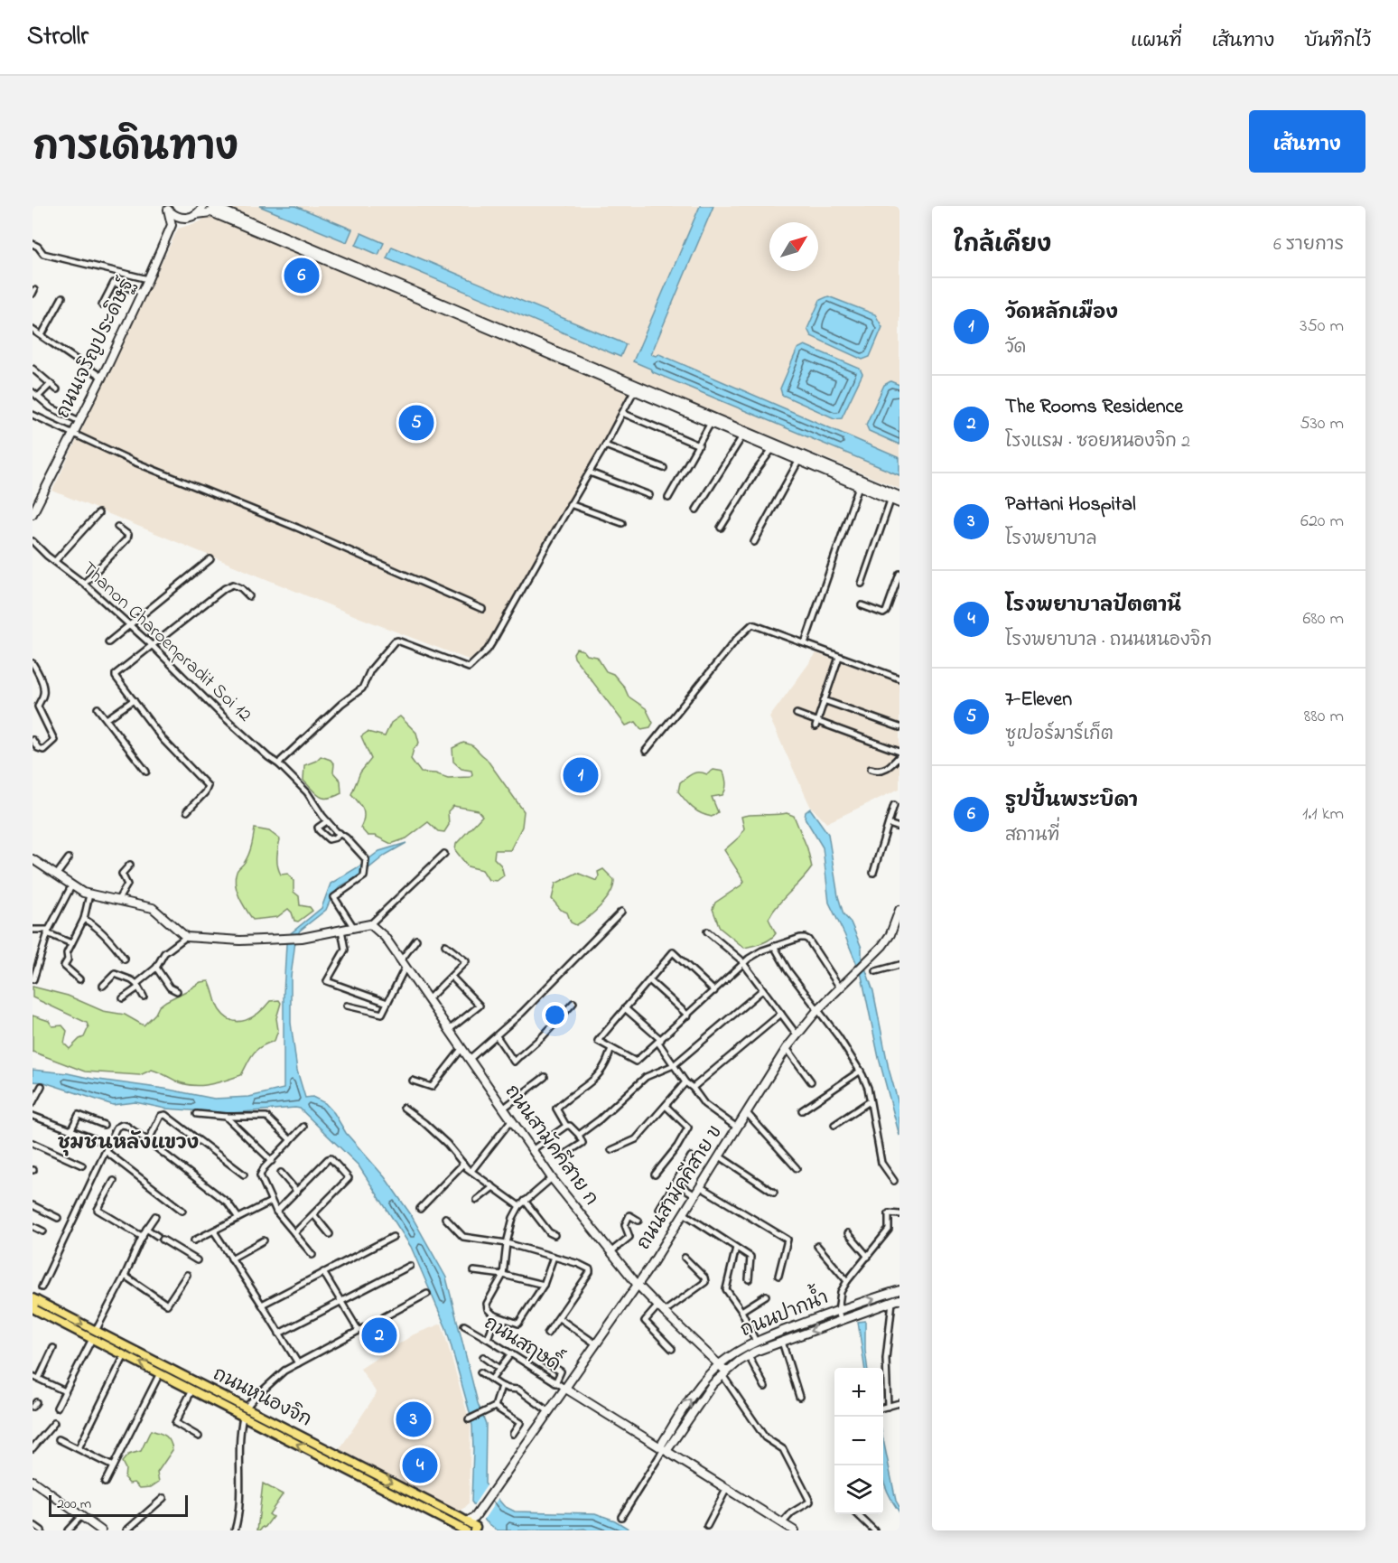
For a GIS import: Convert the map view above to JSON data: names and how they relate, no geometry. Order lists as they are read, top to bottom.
{
  "streets": {
    "main road": [
      "ถนนเจริญประดิษฐ์",
      "ถนนสามัคคีสาย ก",
      "ถนนสามัคคีสาย ข",
      "ถนนปากน้ำ",
      "ถนนหนองจิก"
    ],
    "street": ["Thanon Charoenpradit Soi 12", "ถนนสฤษดิ์"]
  },
  "crossings": [
    ["ถนนสามัคคีสาย ก", "ถนนสามัคคีสาย ข"],
    ["ถนนสามัคคีสาย ก", "ถนนปากน้ำ"],
    ["ถนนสามัคคีสาย ข", "ถนนสฤษดิ์"]
  ],
  "districts": ["ชุมชนหลังแขวง"],
  "scale_bar": "200 m",
  "north": "top right",
  "page": {
    "header": "Strollr",
    "nav": ["แผนที่", "เส้นทาง", "บันทึกไว้"],
    "title": "การเดินทาง",
    "buttons": "เส้นทาง",
    "heading": ["ใกล้เคียง", "6 รายการ"],
    "pins": [
      "6",
      "5",
      "1",
      "2",
      "3",
      "4"
    ],
    "list": [
      {
        "mark": "1",
        "name": "วัดหลักเมือง",
        "note": "วัด",
        "value": "350 m"
      },
      {
        "mark": "2",
        "name": "The Rooms Residence",
        "note": "โรงแรม · ซอยหนองจิก 2",
        "value": "530 m"
      },
      {
        "mark": "3",
        "name": "Pattani Hospital",
        "note": "โรงพยาบาล",
        "value": "620 m"
      },
      {
        "mark": "4",
        "name": "โรงพยาบาลปัตตานี",
        "note": "โรงพยาบาล · ถนนหนองจิก",
        "value": "680 m"
      },
      {
        "mark": "5",
        "name": "7-Eleven",
        "note": "ซูเปอร์มาร์เก็ต",
        "value": "880 m"
      },
      {
        "mark": "6",
        "name": "รูปปั้นพระบิดา",
        "note": "สถานที่",
        "value": "1.1 km"
      }
    ],
    "map_buttons": ["+", "−"],
    "scale": "200 m"
  }
}
